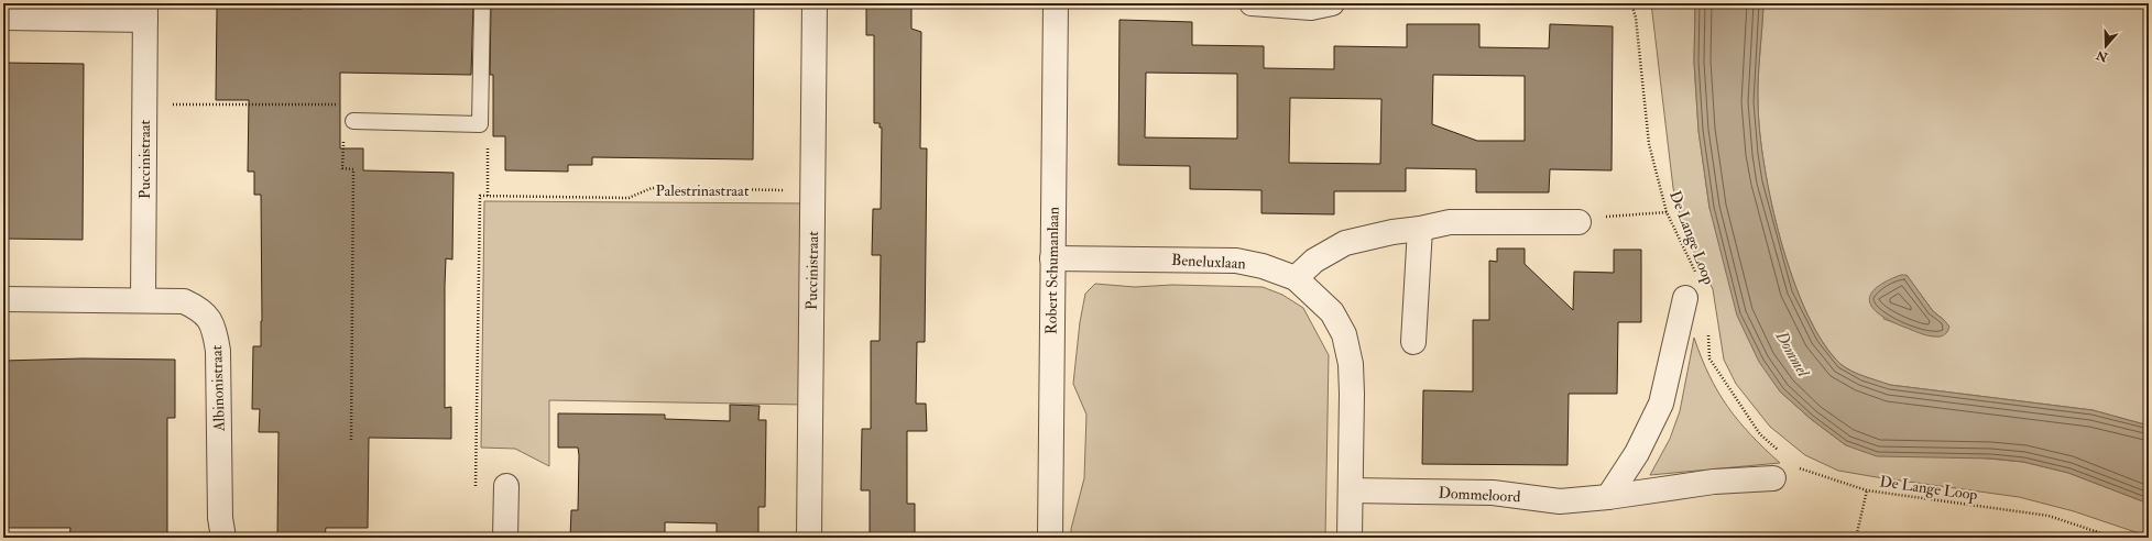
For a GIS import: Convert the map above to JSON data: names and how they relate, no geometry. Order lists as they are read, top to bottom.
{
  "streets": {
    "street": [
      "Puccinistraat",
      "Beneluxlaan",
      "Robert Schumanlaan",
      "Albinonistraat",
      "Dommeloord"
    ],
    "path": ["Palestrinastraat", "De Lange Loop"]
  },
  "crossings": [
    ["Puccinistraat", "Palestrinastraat"],
    ["Puccinistraat", "Albinonistraat"],
    ["Beneluxlaan", "Robert Schumanlaan"],
    ["Beneluxlaan", "Dommeloord"]
  ],
  "water": ["Dommel"],
  "north": "bottom"
}
